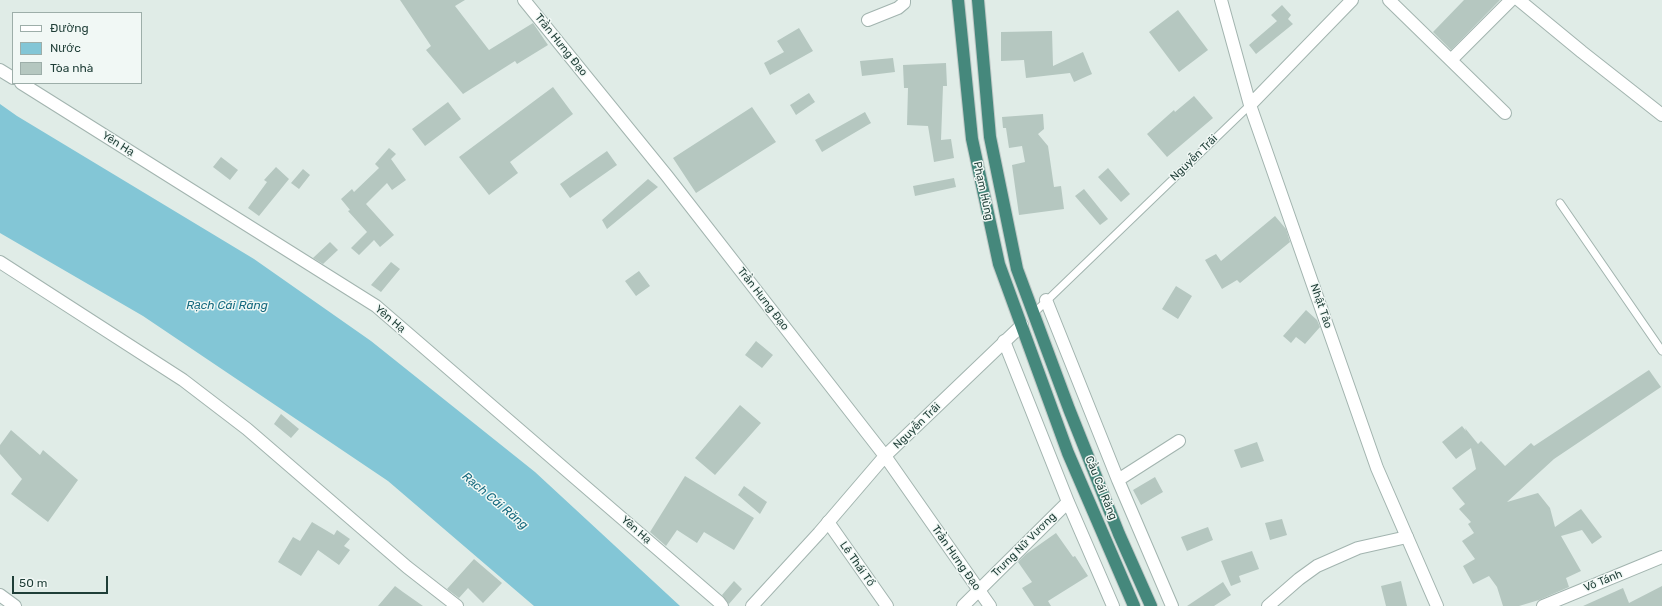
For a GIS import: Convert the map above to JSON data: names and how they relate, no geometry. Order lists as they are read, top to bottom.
{
  "streets": {
    "highway": ["Phạm Hùng", "Cầu Cái Răng"],
    "street": [
      "Trần Hưng Đạo",
      "Yên Hạ",
      "Nguyễn Trãi",
      "Nhật Tảo",
      "Trưng Nữ Vương",
      "Lê Thái Tổ",
      "Võ Tánh"
    ]
  },
  "crossings": [
    ["Trần Hưng Đạo", "Nguyễn Trãi"],
    ["Trần Hưng Đạo", "Trưng Nữ Vương"],
    ["Nguyễn Trãi", "Phạm Hùng"],
    ["Nguyễn Trãi", "Nhật Tảo"],
    ["Nguyễn Trãi", "Lê Thái Tổ"],
    ["Phạm Hùng", "Cầu Cái Răng"]
  ],
  "water": ["Rạch Cái Răng"],
  "legend": ["Đường", "Nước", "Tòa nhà"],
  "scale_bar": "50 m"
}
